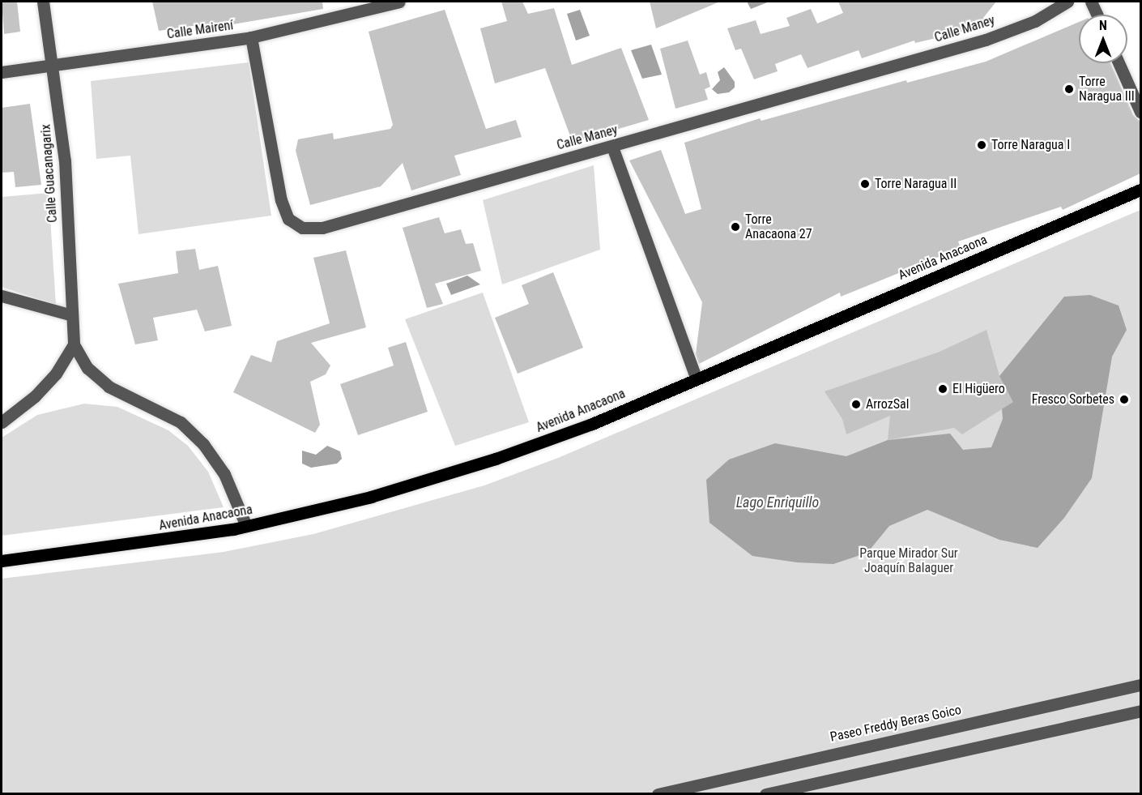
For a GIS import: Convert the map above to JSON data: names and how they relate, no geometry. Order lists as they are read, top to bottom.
{
  "streets": {
    "main road": ["Avenida Anacaona"],
    "street": [
      "Calle Maney",
      "Calle Mairení",
      "Calle Guacanagarix",
      "Paseo Freddy Beras Goico"
    ]
  },
  "crossings": [
    ["Calle Maney", "Calle Mairení"],
    ["Calle Mairení", "Calle Guacanagarix"],
    ["Calle Guacanagarix", "Avenida Anacaona"]
  ],
  "water": ["Lago Enriquillo"],
  "parks": ["Parque Mirador Sur Joaquín Balaguer"],
  "places": [
    "Torre Naragua III",
    "Torre Naragua I",
    "Torre Naragua II",
    "Torre Anacaona 27",
    "El Higüero",
    "Fresco Sorbetes",
    "ArrozSal"
  ],
  "north": "top"
}
